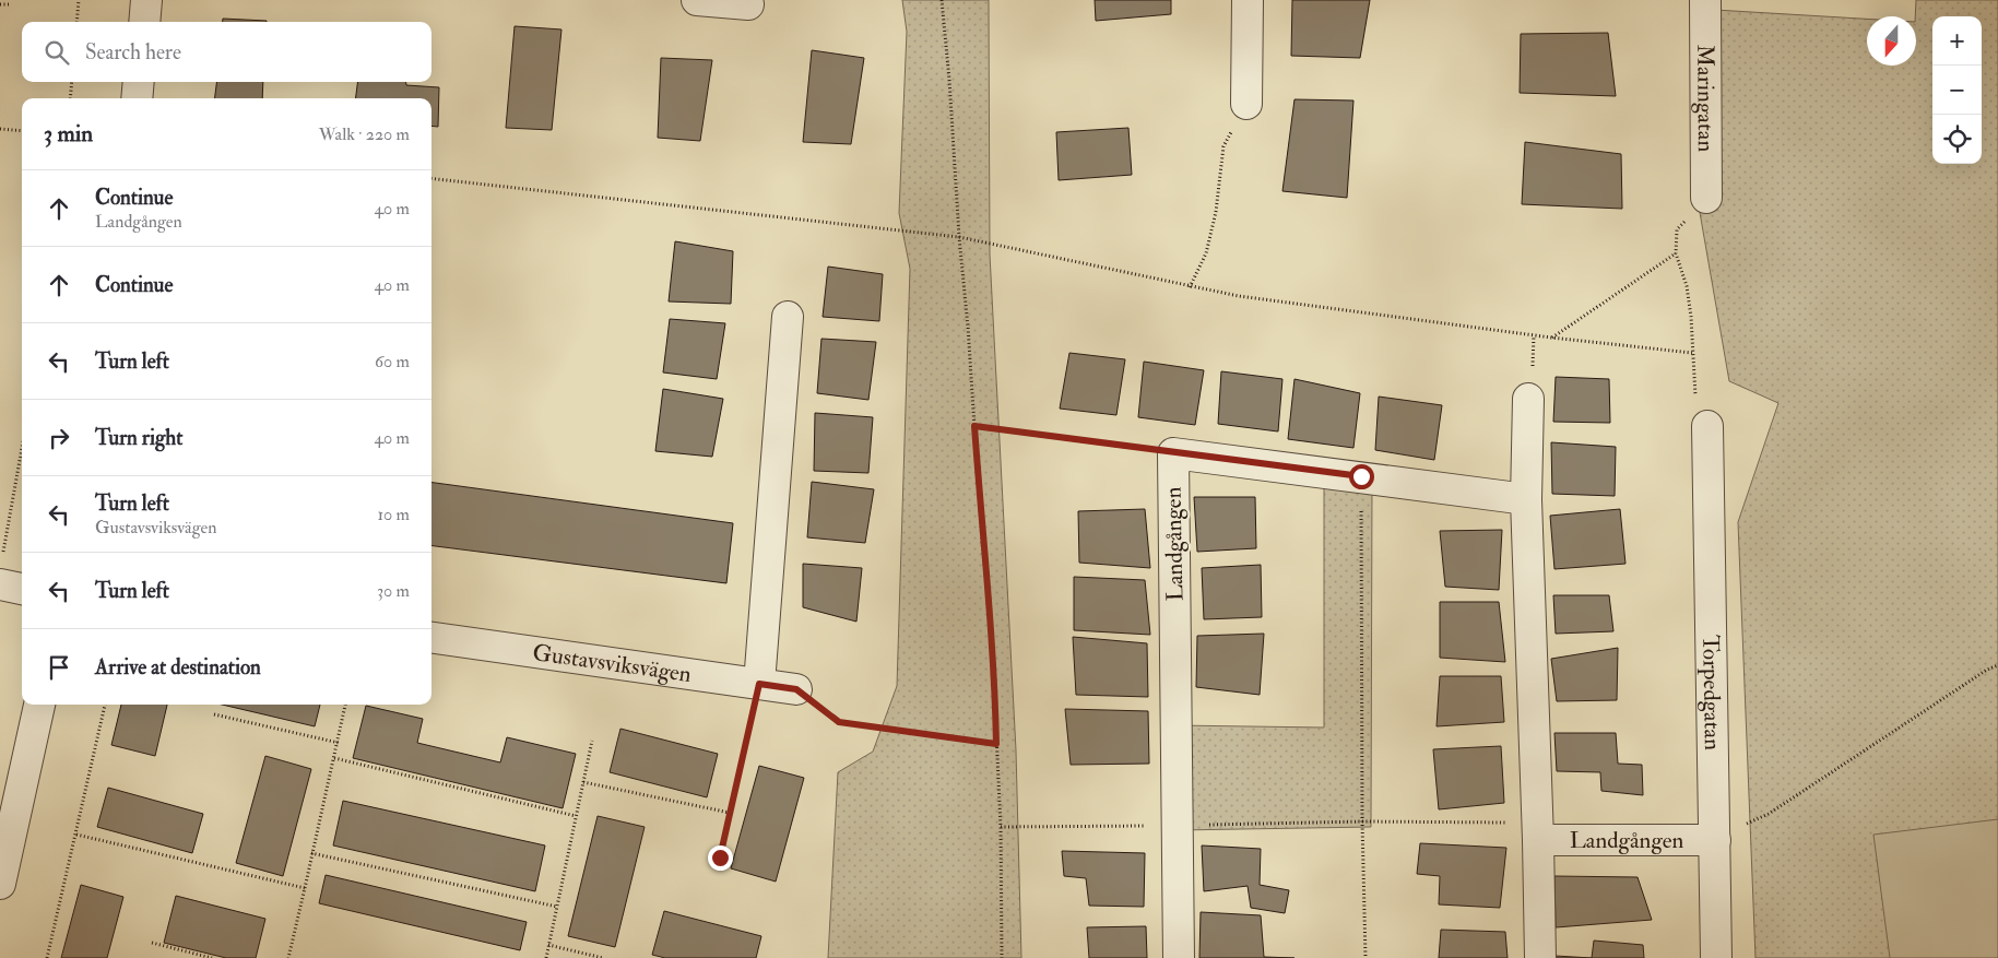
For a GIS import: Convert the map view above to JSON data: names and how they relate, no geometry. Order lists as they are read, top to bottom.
{
  "streets": {
    "street": [
      "Maringatan",
      "Landgången",
      "Gustavsviksvägen",
      "Torpedgatan"
    ]
  },
  "crossings": [
    ["Landgången", "Torpedgatan"]
  ],
  "north": "bottom",
  "page": {
    "map_buttons": ["+", "−"],
    "search": "Search here",
    "heading": ["3 min", "Walk · 220 m"],
    "list": [
      ["Continue", "Landgången", "40 m"],
      ["Continue", "40 m"],
      ["Turn left", "60 m"],
      ["Turn right", "40 m"],
      ["Turn left", "Gustavsviksvägen", "10 m"],
      ["Turn left", "30 m"],
      "Arrive at destination"
    ]
  }
}
